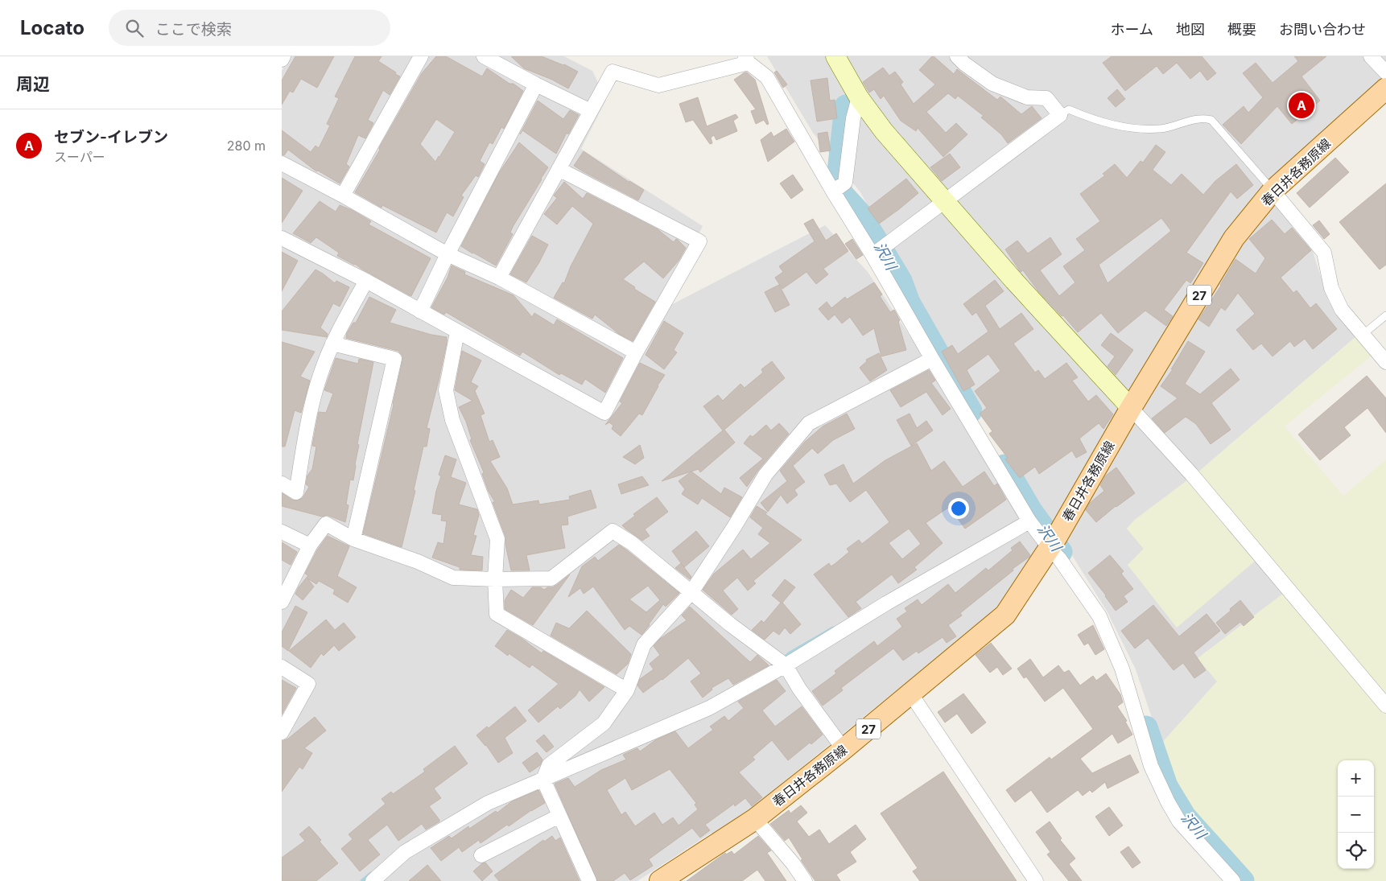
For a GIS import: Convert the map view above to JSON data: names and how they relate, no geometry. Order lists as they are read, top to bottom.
{
  "streets": {
    "main road": ["春日井各務原線", "27"]
  },
  "water": ["沢川"],
  "page": {
    "header": "Locato",
    "search": "ここで検索",
    "nav": [
      "ホーム",
      "地図",
      "概要",
      "お問い合わせ"
    ],
    "heading": "周辺",
    "pins": "A",
    "list": [
      {
        "mark": "A",
        "name": "セブン-イレブン",
        "note": "スーパー",
        "value": "280 m"
      }
    ],
    "map_buttons": ["+", "−"]
  }
}
